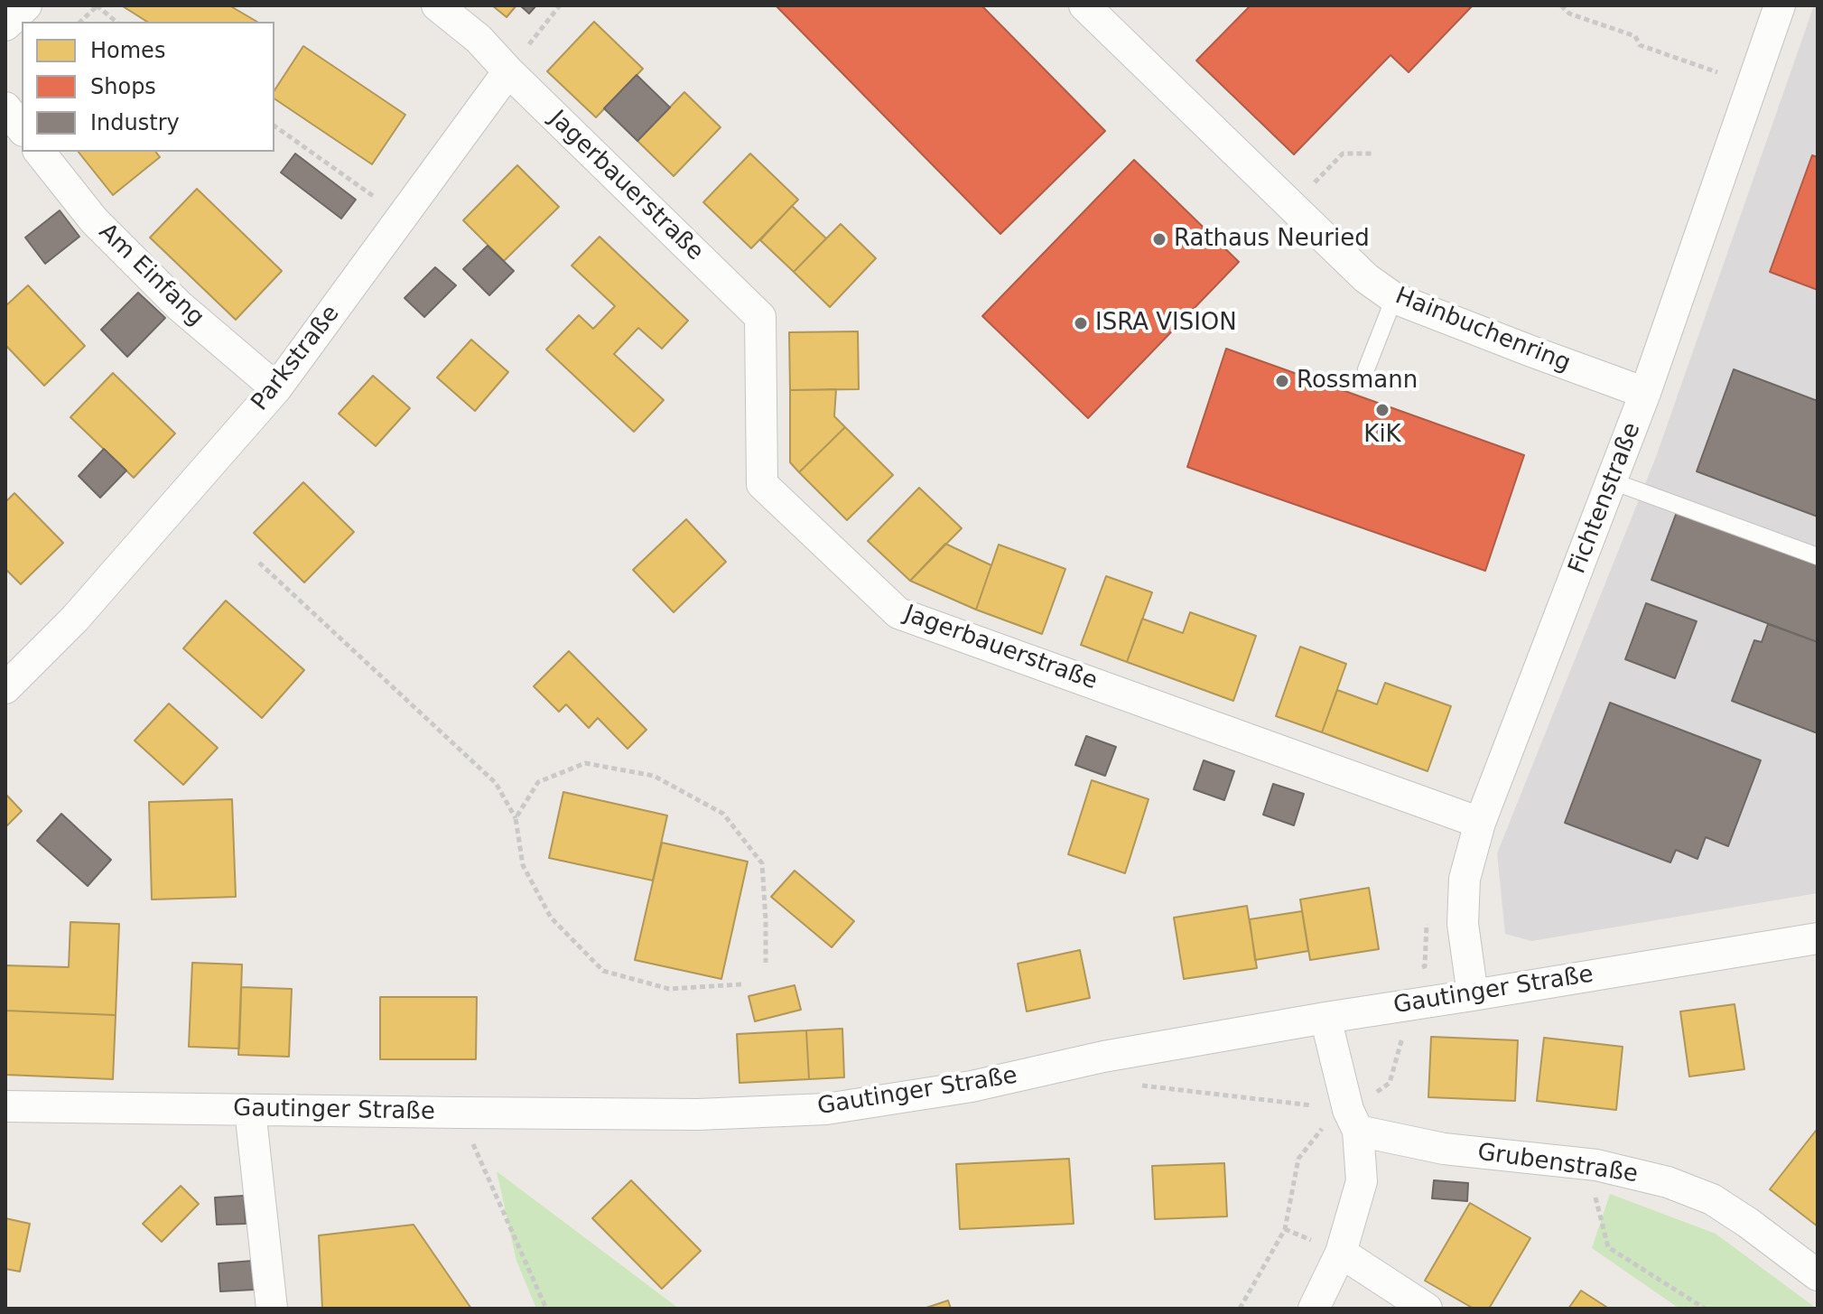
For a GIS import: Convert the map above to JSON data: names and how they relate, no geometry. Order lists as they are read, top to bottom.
{
  "streets": {
    "street": [
      "Jagerbauerstraße",
      "Am Einfang",
      "Hainbuchenring",
      "Parkstraße",
      "Fichtenstraße",
      "Gautinger Straße",
      "Grubenstraße"
    ]
  },
  "crossings": [
    ["Jagerbauerstraße", "Parkstraße"],
    ["Jagerbauerstraße", "Fichtenstraße"],
    ["Am Einfang", "Parkstraße"],
    ["Hainbuchenring", "Fichtenstraße"],
    ["Fichtenstraße", "Gautinger Straße"]
  ],
  "places": [
    "Rathaus Neuried",
    "ISRA VISION",
    "Rossmann",
    "KiK"
  ],
  "legend": ["Homes", "Shops", "Industry"]
}
